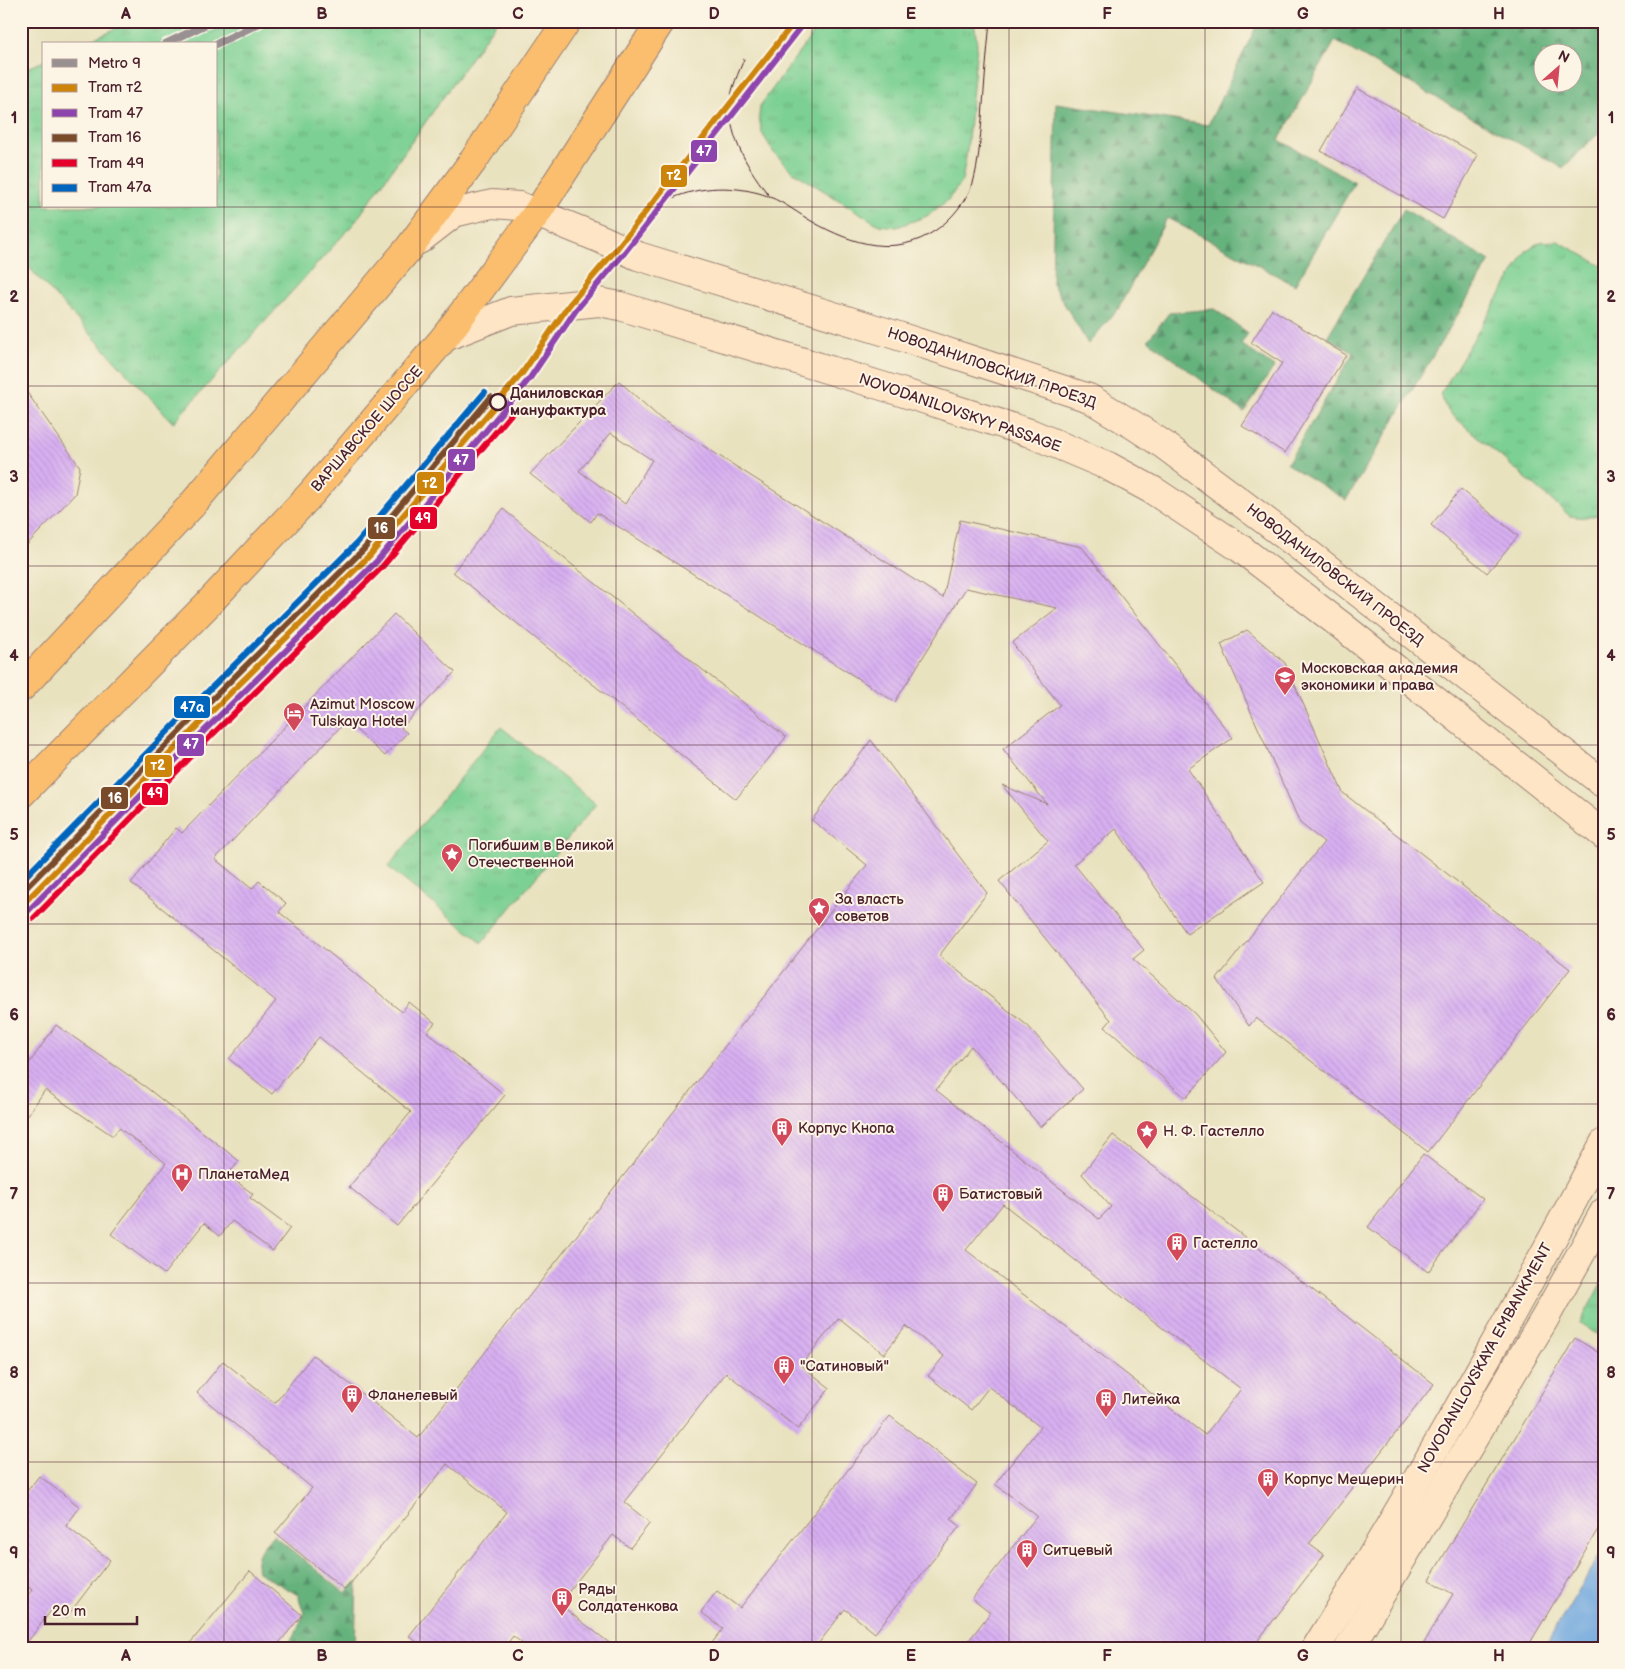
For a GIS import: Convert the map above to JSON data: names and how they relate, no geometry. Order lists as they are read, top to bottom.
{
  "streets": {
    "main road": ["ВАРШАВСКОЕ ШОССЕ"],
    "street": ["НОВОДАНИЛОВСКИЙ ПРОЕЗД", "NOVODANILOVSKYY PASSAGE", "NOVODANILOVSKAYA EMBANKMENT"]
  },
  "crossings": [
    ["НОВОДАНИЛОВСКИЙ ПРОЕЗД", "ВАРШАВСКОЕ ШОССЕ"],
    ["NOVODANILOVSKYY PASSAGE", "ВАРШАВСКОЕ ШОССЕ"]
  ],
  "places": {
    "other": ["Даниловская мануфактура"],
    "school or university": ["Московская академия экономики и права"],
    "hotel": ["Azimut Moscow Tulskaya Hotel"],
    "place": ["Погибшим в Великой Отечественной", "За власть советов", "Н. Ф. Гастелло"],
    "building": [
      "Корпус Кнопа",
      "Батистовый",
      "Гастелло",
      "\"Сатиновый\"",
      "Фланелевый",
      "Литейка",
      "Корпус Мещерин",
      "Ситцевый",
      "Ряды Солдатенкова"
    ],
    "hospital": ["ПланетаМед"]
  },
  "lines": [
    "metro line 9",
    "tram line т2",
    "tram line 47",
    "tram line 47а",
    "tram line 16",
    "tram line 49"
  ],
  "legend": [
    "Metro 9",
    "Tram т2",
    "Tram 47",
    "Tram 16",
    "Tram 49",
    "Tram 47а"
  ],
  "scale_bar": "20 m",
  "north": "top right",
  "grid": {
    "columns": [
      "A",
      "B",
      "C",
      "D",
      "E",
      "F",
      "G",
      "H"
    ],
    "rows": [
      "1",
      "2",
      "3",
      "4",
      "5",
      "6",
      "7",
      "8",
      "9"
    ]
  }
}
